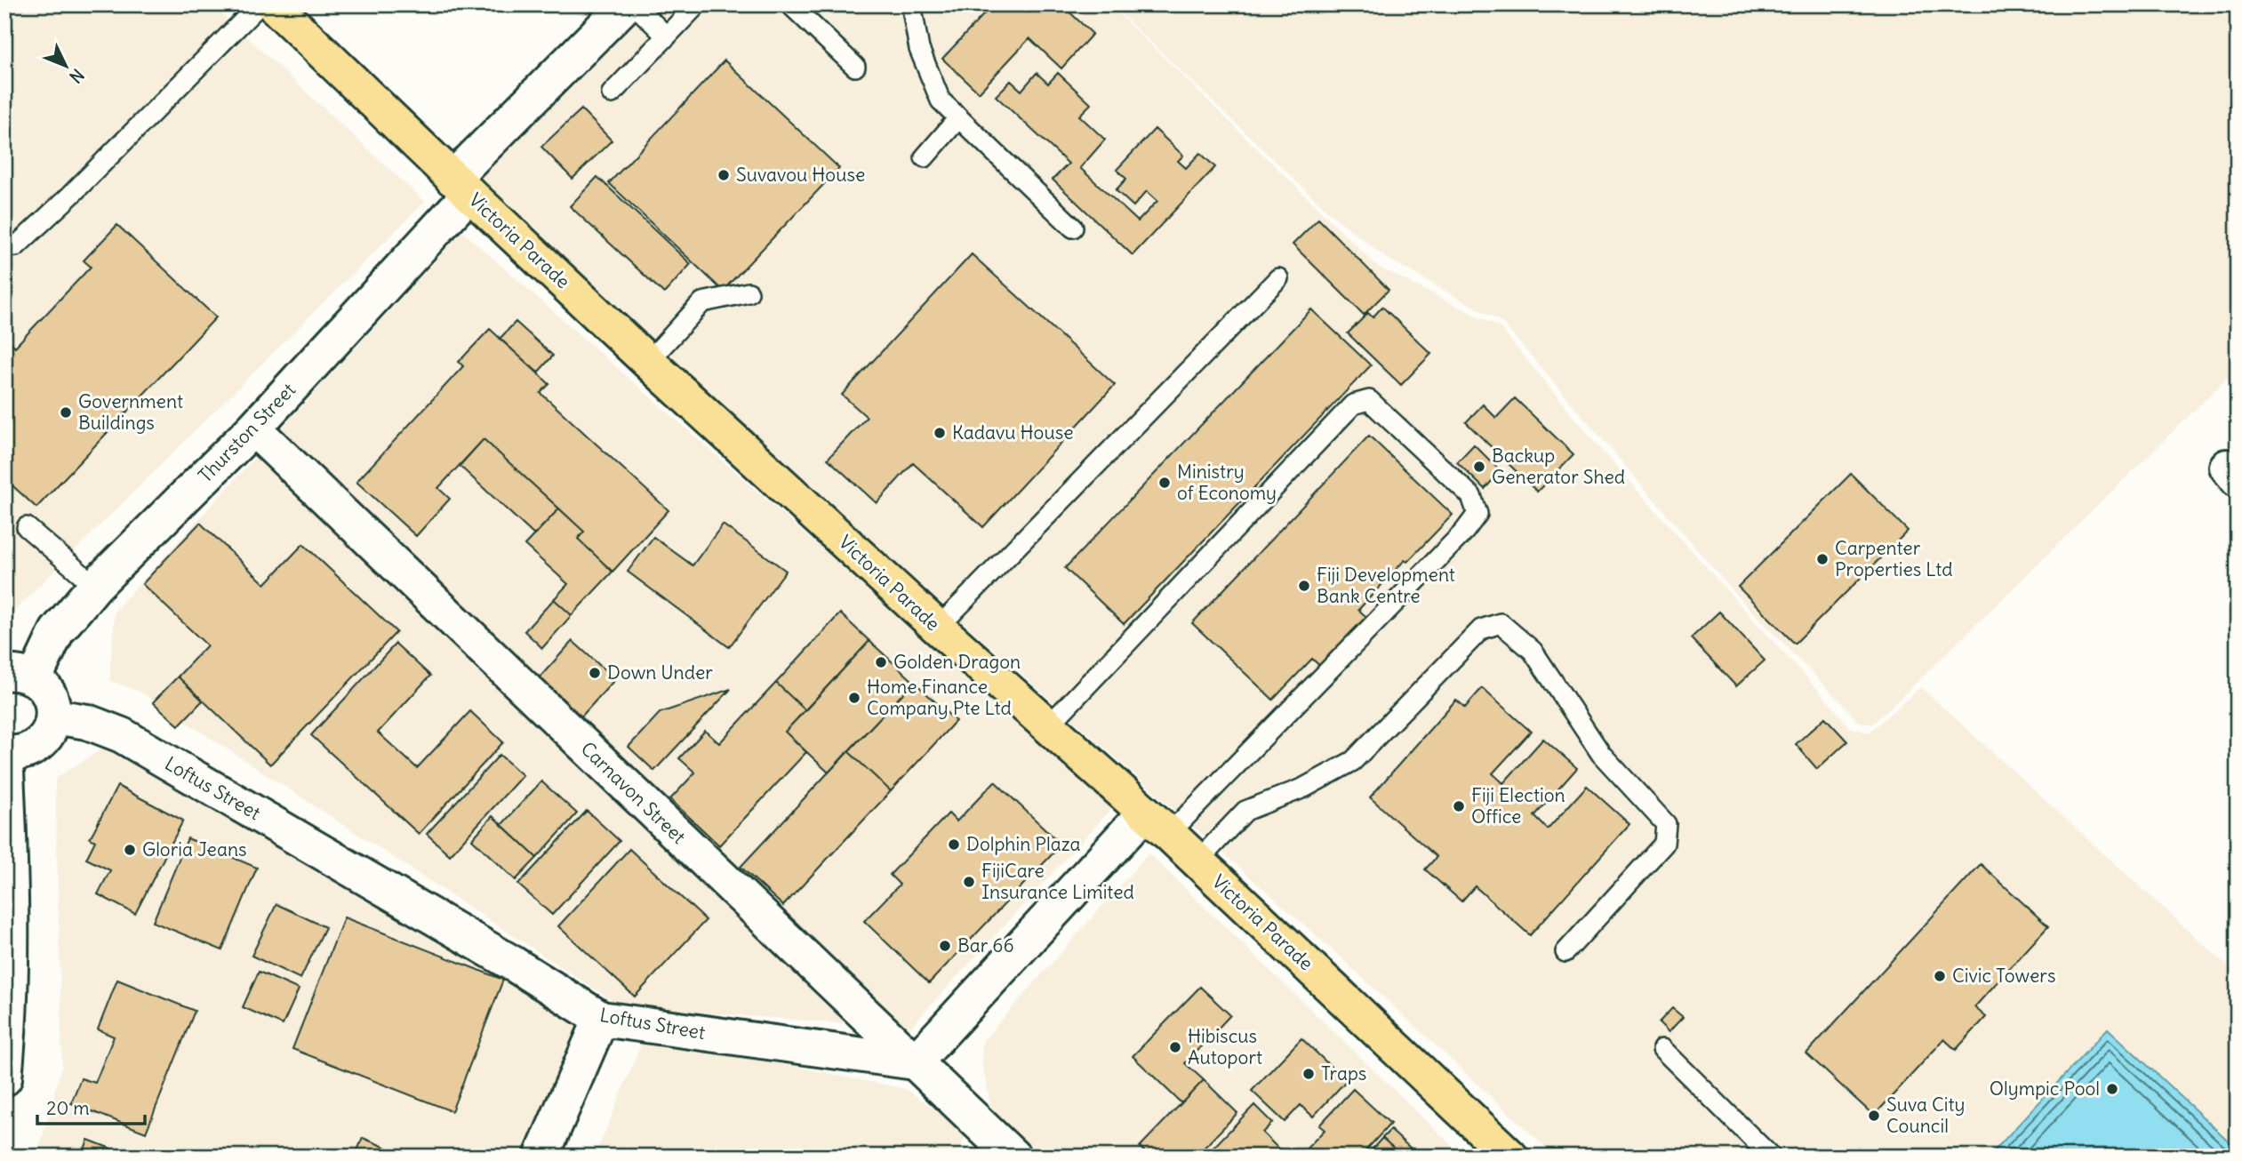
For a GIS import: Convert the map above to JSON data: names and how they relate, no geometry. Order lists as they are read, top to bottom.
{
  "streets": {
    "highway": ["Victoria Parade"],
    "street": ["Thurston Street", "Loftus Street", "Carnavon Street"]
  },
  "crossings": [
    ["Victoria Parade", "Thurston Street"],
    ["Thurston Street", "Carnavon Street"],
    ["Loftus Street", "Carnavon Street"]
  ],
  "places": [
    "Suvavou House",
    "Government Buildings",
    "Kadavu House",
    "Backup Generator Shed",
    "Ministry of Economy",
    "Carpenter Properties Ltd",
    "Fiji Development Bank Centre",
    "Golden Dragon",
    "Down Under",
    "Home Finance Company Pte Ltd",
    "Fiji Election Office",
    "Dolphin Plaza",
    "Gloria Jeans",
    "FijiCare Insurance Limited",
    "Bar 66",
    "Civic Towers",
    "Hibiscus Autoport",
    "Traps",
    "Olympic Pool",
    "Suva City Council"
  ],
  "scale_bar": "20 m",
  "north": "bottom right"
}
